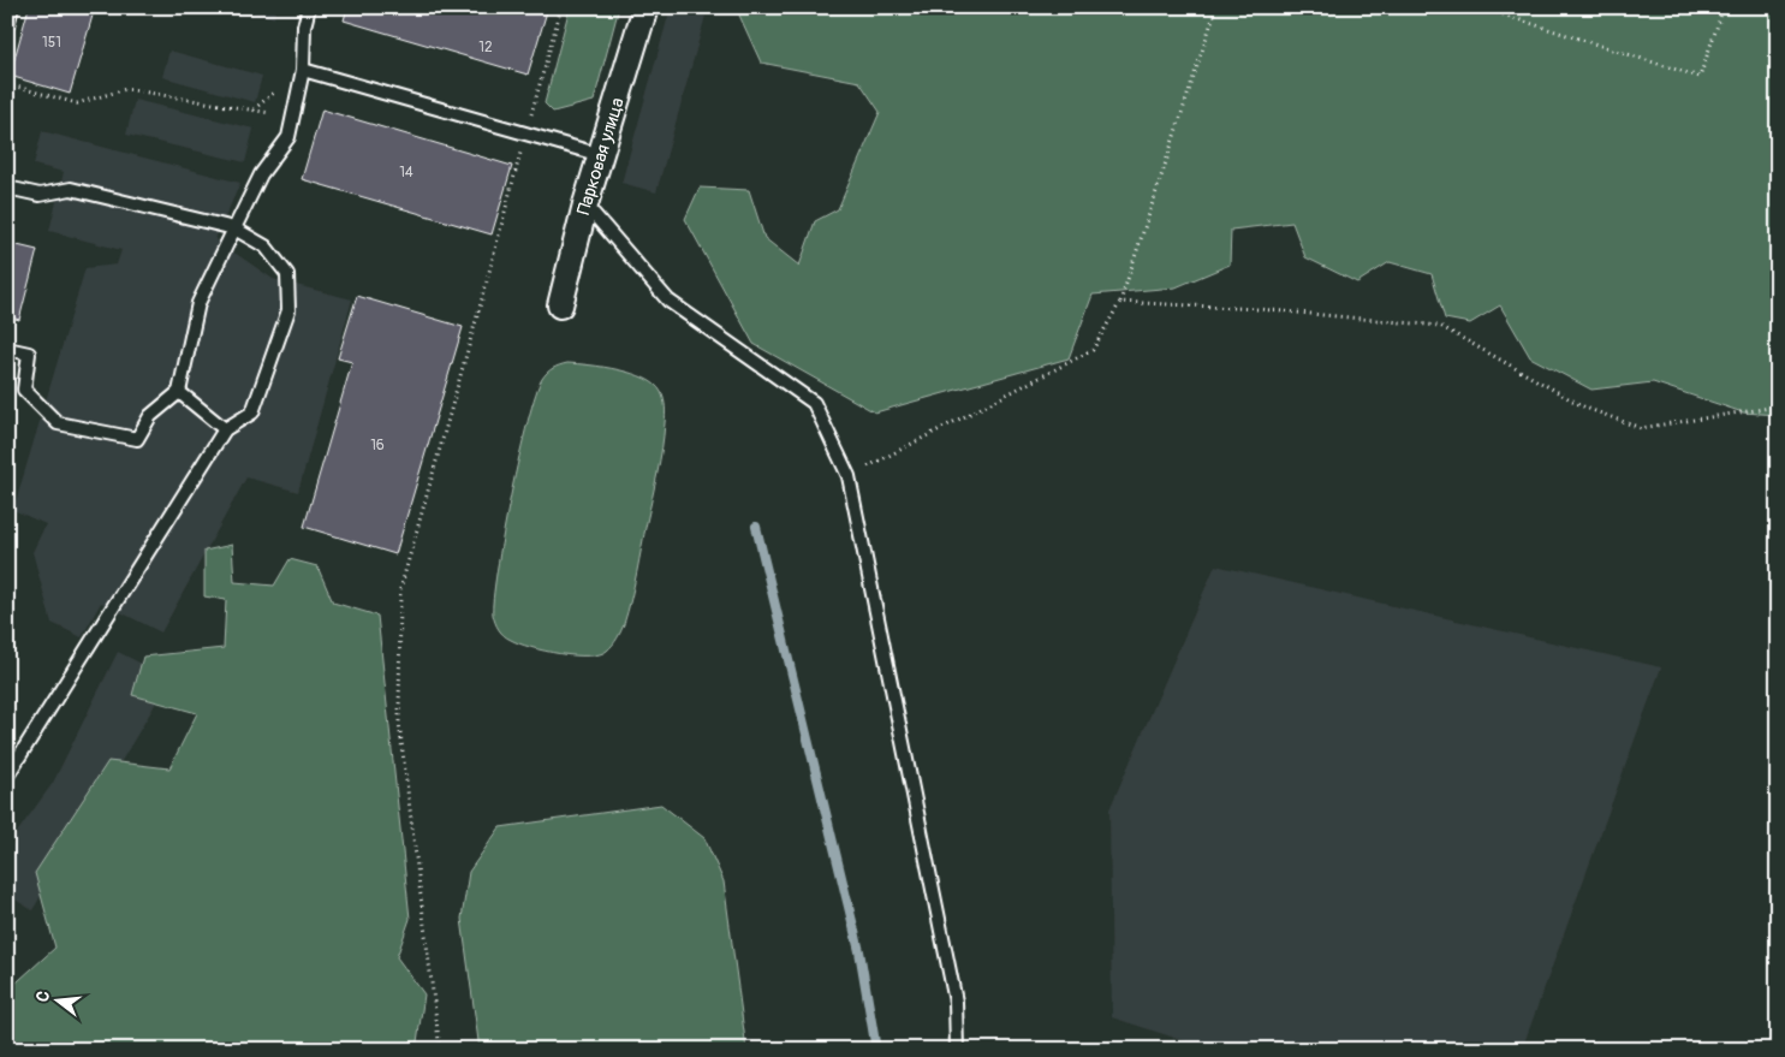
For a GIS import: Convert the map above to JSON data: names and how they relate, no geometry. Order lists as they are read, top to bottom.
{
  "streets": {
    "street": ["Парковая улица"]
  },
  "house_numbers": [
    "151",
    "12",
    "14",
    "16"
  ],
  "north": "left"
}
